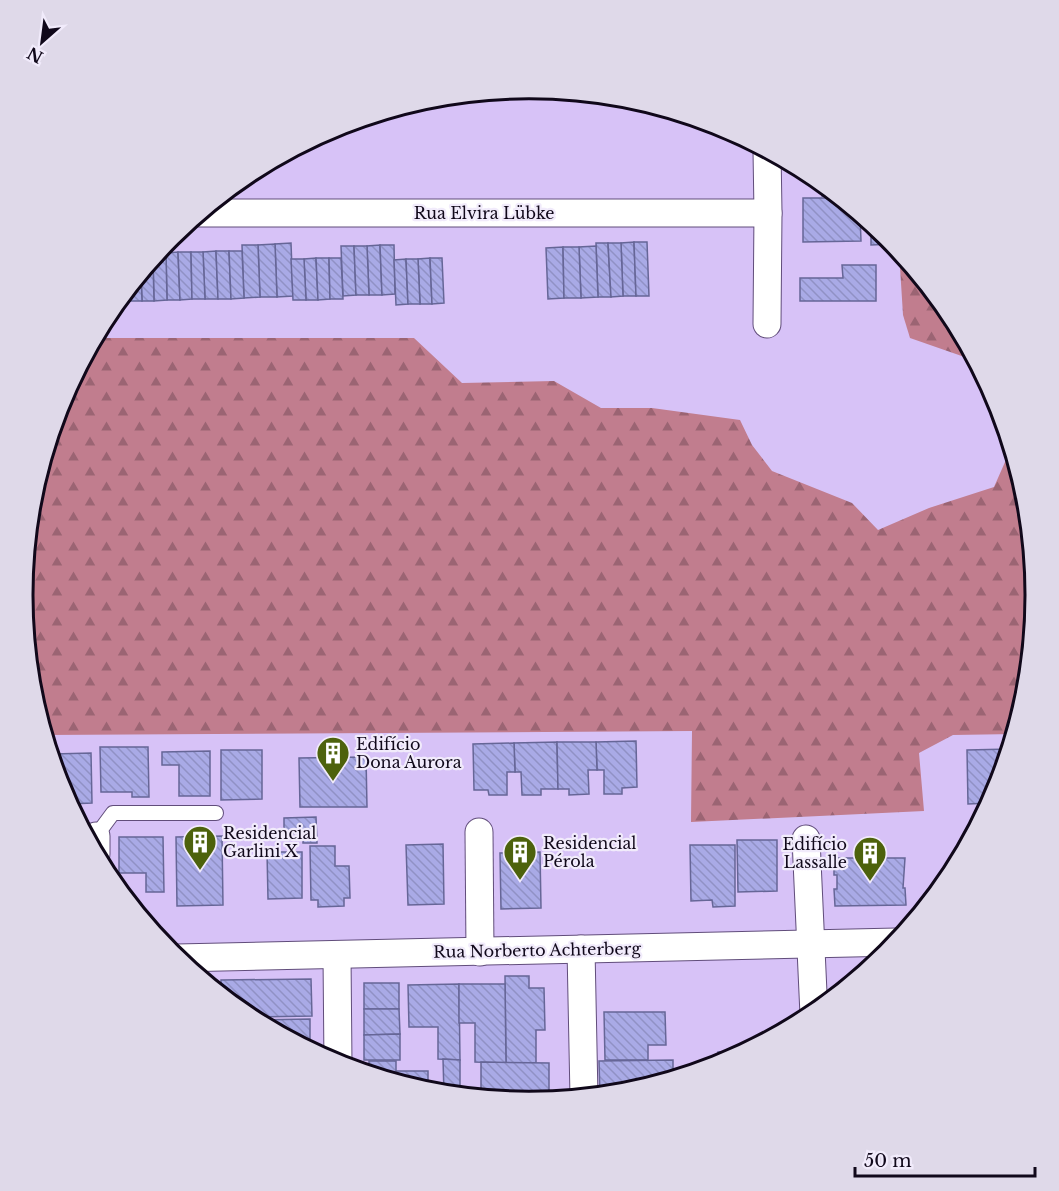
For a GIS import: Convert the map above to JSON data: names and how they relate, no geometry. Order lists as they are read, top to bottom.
{
  "streets": {
    "street": ["Rua Elvira Lübke", "Rua Norberto Achterberg"]
  },
  "places": {
    "building": [
      "Edifício Dona Aurora",
      "Residencial Garlini X",
      "Residencial Pérola",
      "Edifício Lassalle"
    ]
  },
  "scale_bar": "50 m",
  "north": "bottom left"
}
